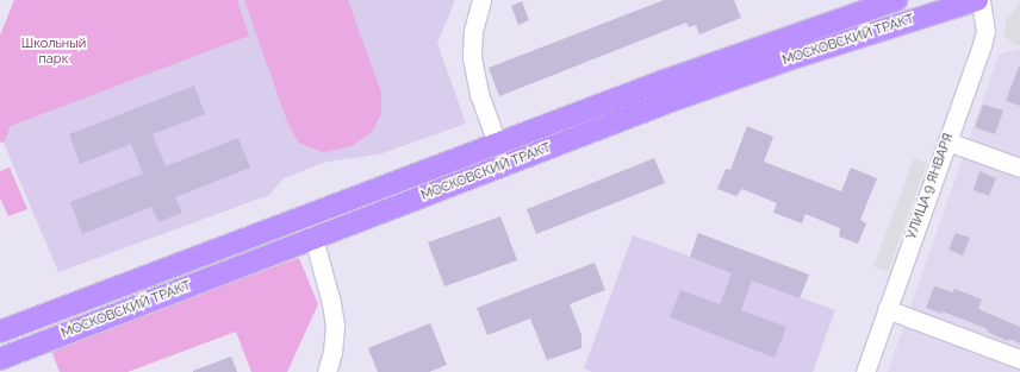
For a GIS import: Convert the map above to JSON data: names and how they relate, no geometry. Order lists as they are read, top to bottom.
{
  "streets": {
    "main road": ["МОСКОВСКИЙ ТРАКТ"],
    "street": ["УЛИЦА 9 ЯНВАРЯ"]
  },
  "crossings": [
    ["МОСКОВСКИЙ ТРАКТ", "УЛИЦА 9 ЯНВАРЯ"]
  ],
  "parks": ["Школьный парк"]
}
